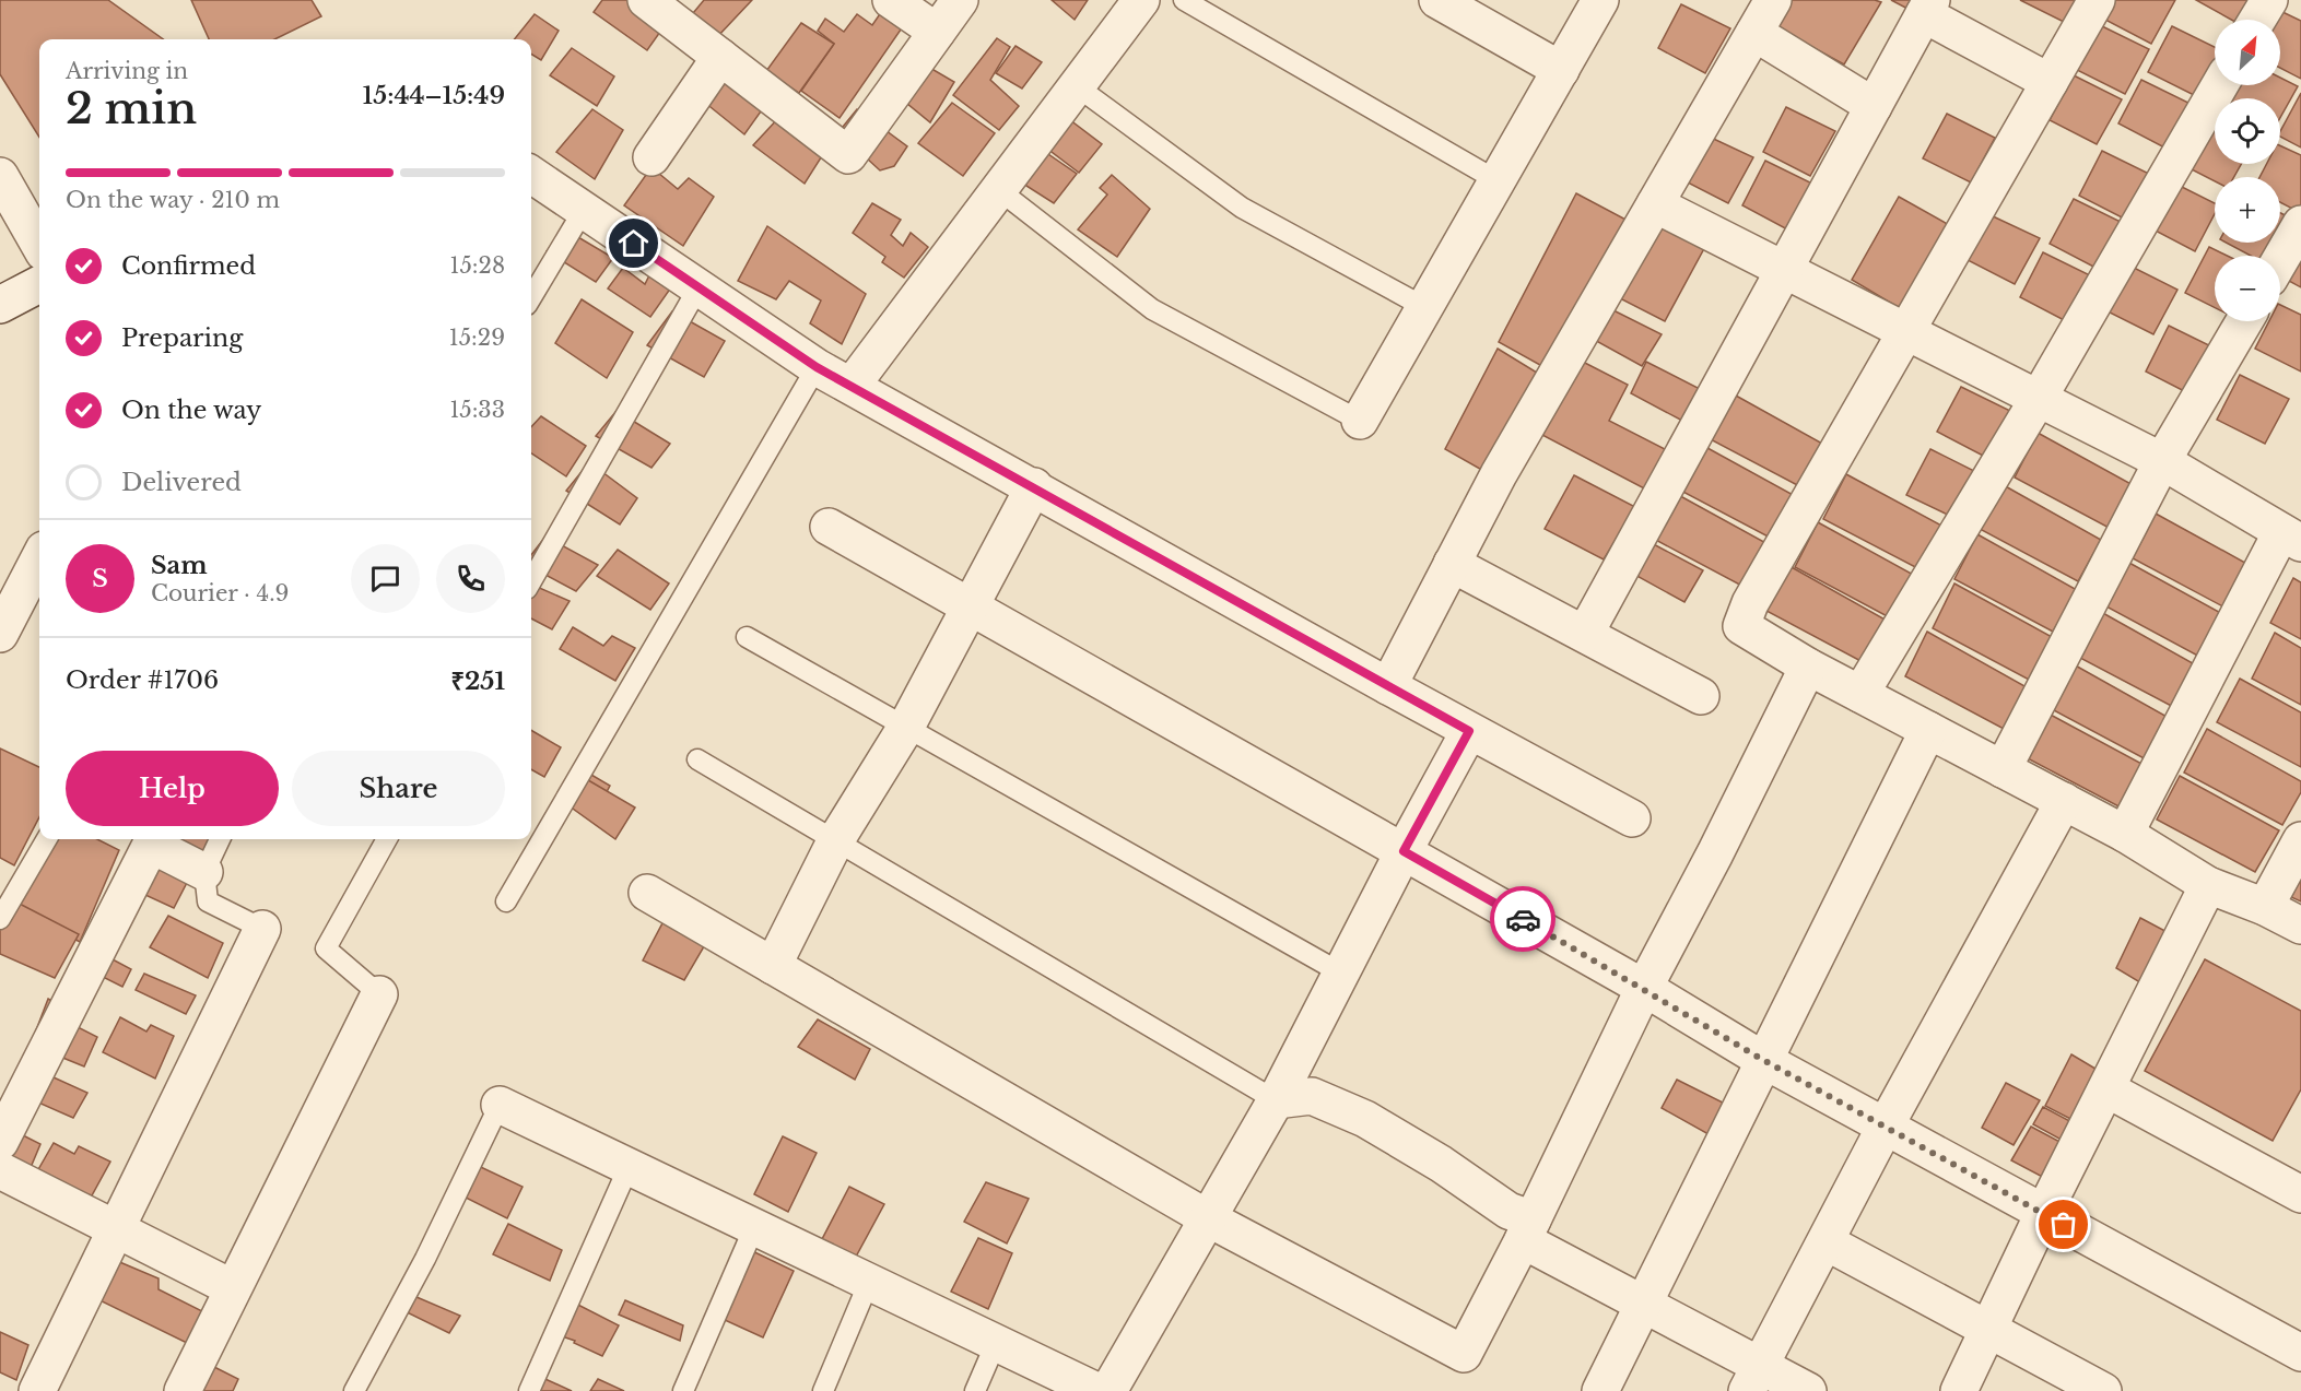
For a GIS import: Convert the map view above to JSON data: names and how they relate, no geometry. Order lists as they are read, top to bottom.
{
  "north": "top right",
  "page": {
    "map_buttons": ["+", "−"],
    "heading": ["2 min", "Arriving in", "15:44–15:49"],
    "panel": [
      "Sam",
      "Courier · 4.9",
      "Order #1706",
      "₹251"
    ],
    "bar": "On the way · 210 m",
    "list": [
      ["Confirmed", "15:28"],
      ["Preparing", "15:29"],
      ["On the way", "15:33"],
      "Delivered"
    ],
    "round": "S",
    "buttons": ["Help", "Share"]
  }
}
